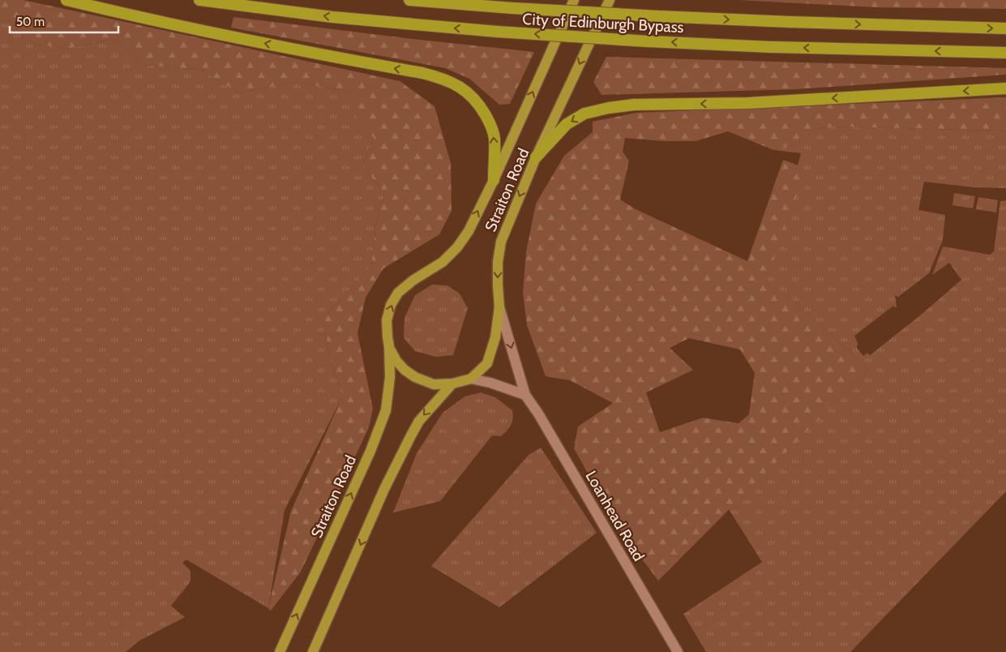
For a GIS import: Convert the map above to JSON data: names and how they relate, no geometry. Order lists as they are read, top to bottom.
{
  "streets": {
    "highway": ["City of Edinburgh Bypass"],
    "main road": ["Straiton Road", "Loanhead Road"]
  },
  "crossings": [
    ["Straiton Road", "Loanhead Road"]
  ],
  "scale_bar": "50 m"
}
